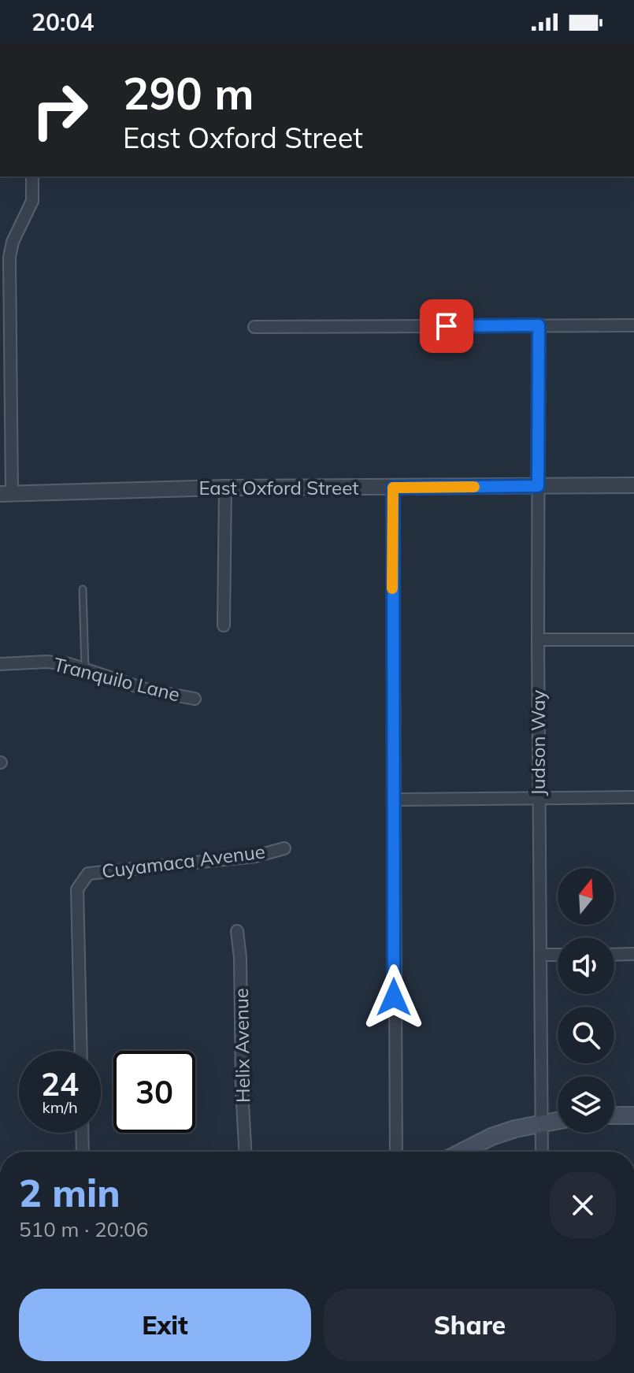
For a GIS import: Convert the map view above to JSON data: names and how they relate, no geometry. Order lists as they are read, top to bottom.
{
  "streets": {
    "street": [
      "East Oxford Street",
      "Tranquilo Lane",
      "Judson Way",
      "Cuyamaca Avenue",
      "Helix Avenue"
    ]
  },
  "crossings": [
    ["East Oxford Street", "Judson Way"]
  ],
  "north": "top",
  "page": {
    "status": "20:04",
    "turn": ["290 m", "East Oxford Street"],
    "speed": "24 km/h",
    "limit": "30",
    "heading": ["2 min", "510 m · 20:06"],
    "buttons": ["Exit", "Share"]
  }
}
